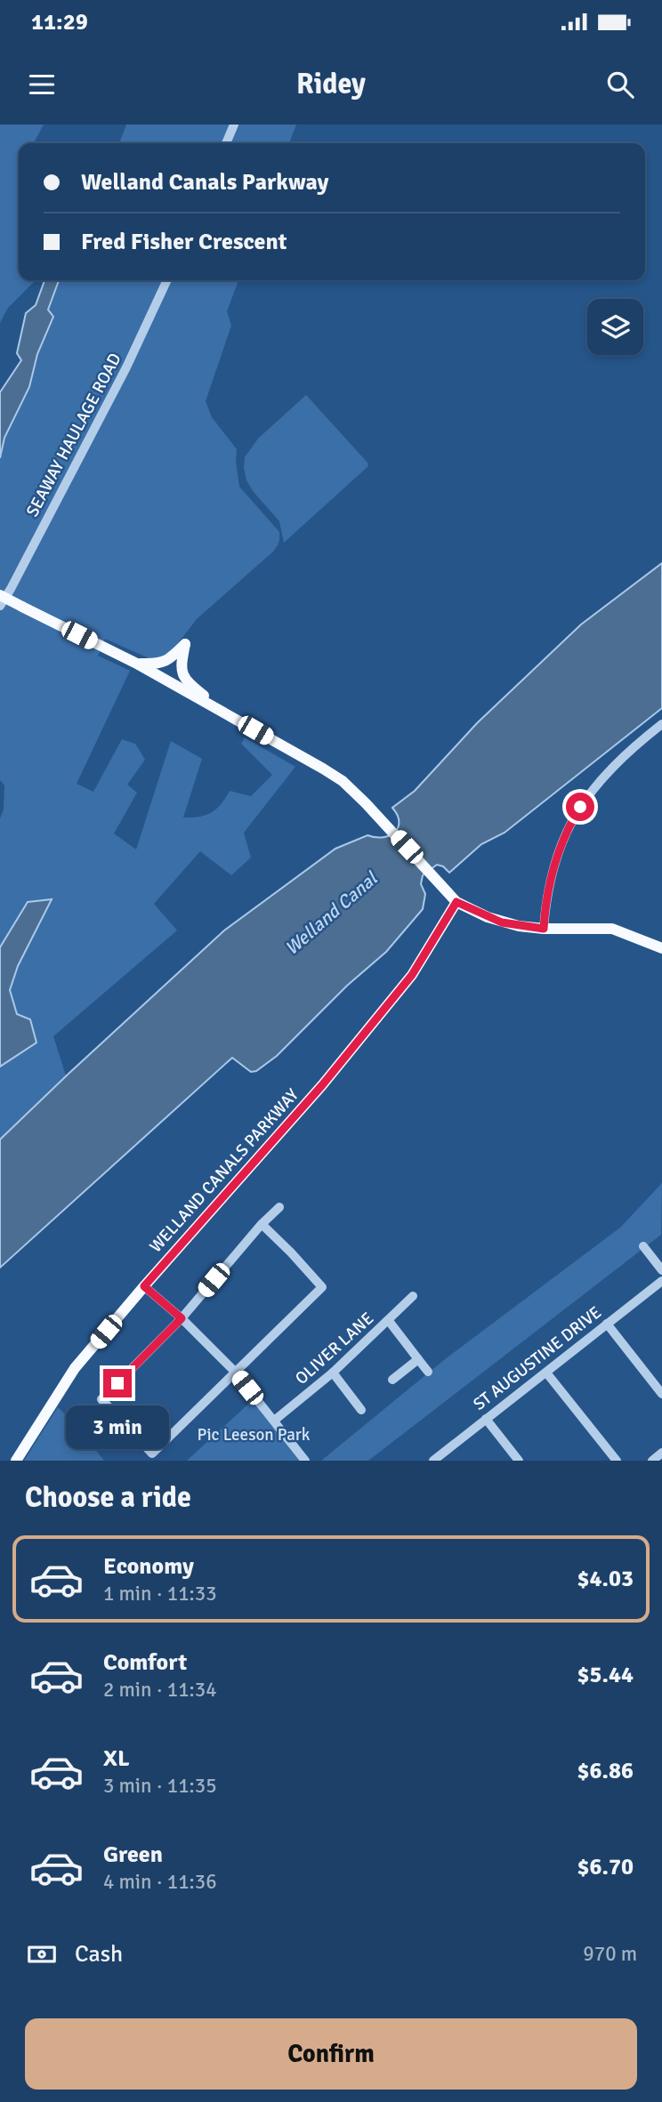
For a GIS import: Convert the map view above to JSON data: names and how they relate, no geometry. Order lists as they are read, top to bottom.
{
  "streets": {
    "main road": ["WELLAND CANALS PARKWAY"],
    "street": ["SEAWAY HAULAGE ROAD", "OLIVER LANE", "ST AUGUSTINE DRIVE"]
  },
  "water": ["Welland Canal"],
  "parks": ["Pic Leeson Park"],
  "page": {
    "status": "11:29",
    "header": "Ridey",
    "banner": ["Welland Canals Parkway", "Fred Fisher Crescent"],
    "bubble": "3 min",
    "heading": "Choose a ride",
    "list": [
      {
        "name": "Economy",
        "note": "1 min · 11:33",
        "value": "$4.03"
      },
      {
        "name": "Comfort",
        "note": "2 min · 11:34",
        "value": "$5.44"
      },
      {
        "name": "XL",
        "note": "3 min · 11:35",
        "value": "$6.86"
      },
      {
        "name": "Green",
        "note": "4 min · 11:36",
        "value": "$6.70"
      }
    ],
    "pay": ["Cash", "970 m"],
    "buttons": "Confirm"
  }
}
